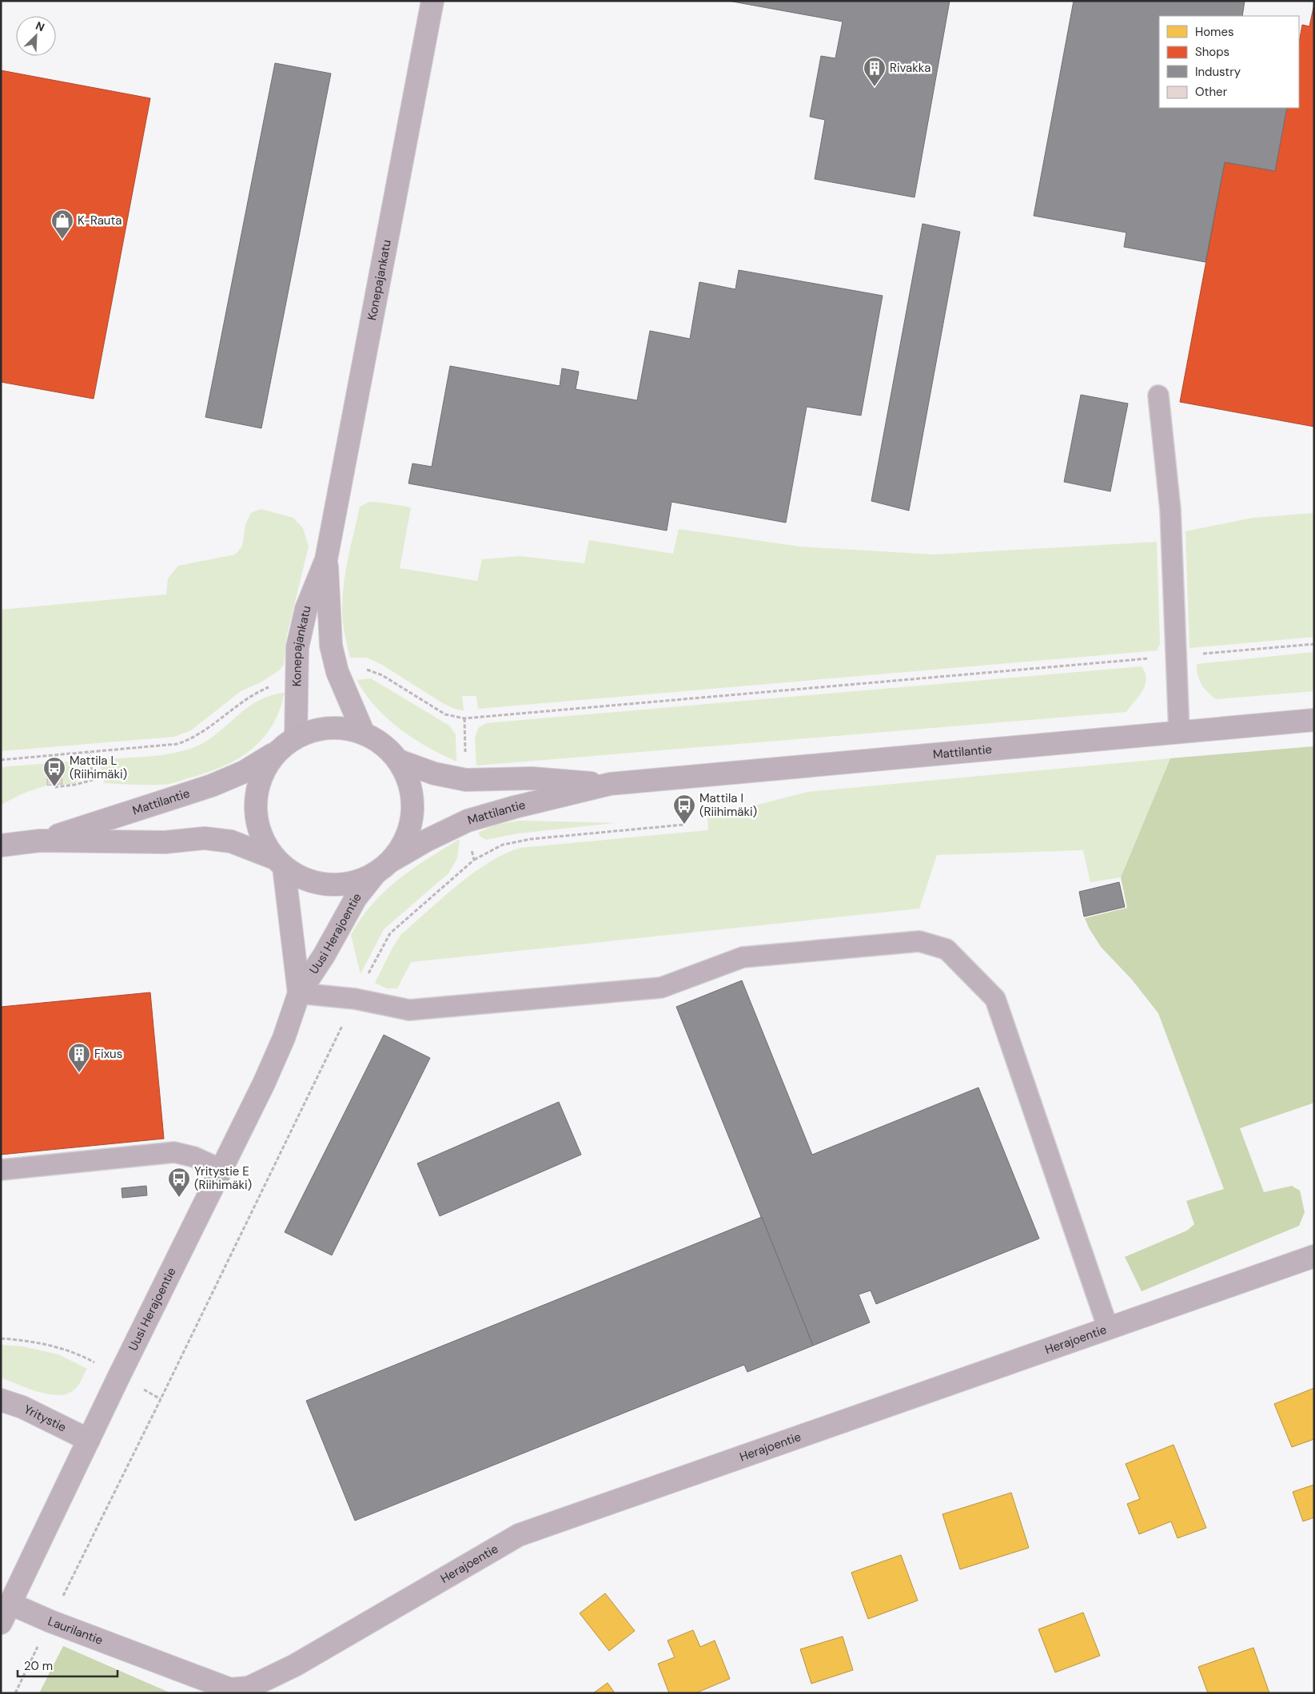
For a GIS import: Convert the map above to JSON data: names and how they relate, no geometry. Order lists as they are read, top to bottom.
{
  "streets": {
    "street": [
      "Konepajankatu",
      "Mattilantie",
      "Uusi Herajoentie",
      "Herajoentie",
      "Yritystie",
      "Laurilantie"
    ]
  },
  "crossings": [
    ["Mattilantie", "Uusi Herajoentie"],
    ["Uusi Herajoentie", "Yritystie"],
    ["Uusi Herajoentie", "Laurilantie"],
    ["Herajoentie", "Laurilantie"]
  ],
  "places": {
    "building": ["Rivakka", "Fixus"],
    "shop": ["K-Rauta"],
    "bus stop": ["Mattila L (Riihimäki)", "Mattila I (Riihimäki)", "Yritystie E (Riihimäki)"]
  },
  "legend": [
    "Homes",
    "Shops",
    "Industry",
    "Other"
  ],
  "scale_bar": "20 m",
  "north": "top right"
}
